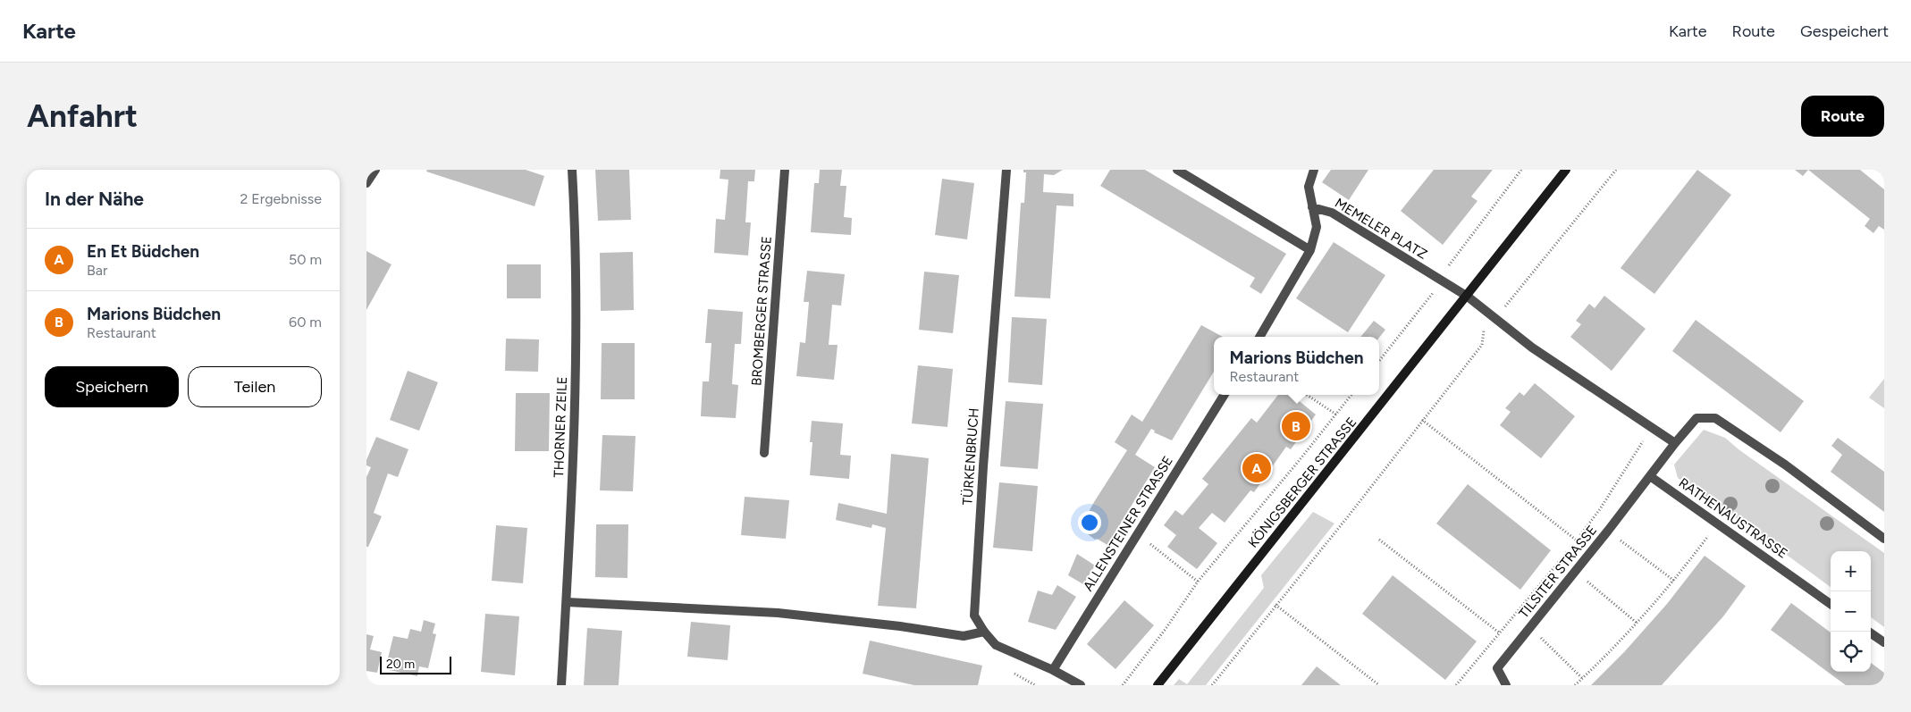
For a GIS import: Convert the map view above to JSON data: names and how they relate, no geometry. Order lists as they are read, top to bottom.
{
  "streets": {
    "street": [
      "MEMELER PLATZ",
      "BROMBERGER STRASSE",
      "THORNER ZEILE",
      "TÜRKENBRUCH",
      "KÖNIGSBERGER STRASSE",
      "RATHENAUSTRASSE",
      "ALLENSTEINER STRASSE",
      "TILSITER STRASSE"
    ]
  },
  "crossings": [
    ["MEMELER PLATZ", "KÖNIGSBERGER STRASSE"],
    ["TÜRKENBRUCH", "ALLENSTEINER STRASSE"],
    ["RATHENAUSTRASSE", "TILSITER STRASSE"]
  ],
  "scale_bar": "20 m",
  "page": {
    "header": "Karte",
    "nav": ["Karte", "Route", "Gespeichert"],
    "buttons": [
      "Route",
      ["Speichern", "Teilen"]
    ],
    "title": "Anfahrt",
    "heading": ["In der Nähe", "2 Ergebnisse"],
    "list": [
      {
        "mark": "A",
        "name": "En Et Büdchen",
        "note": "Bar",
        "value": "50 m"
      },
      {
        "mark": "B",
        "name": "Marions Büdchen",
        "note": "Restaurant",
        "value": "60 m"
      }
    ],
    "popup": ["Marions Büdchen", "Restaurant"],
    "pins": ["B", "A"],
    "map_buttons": ["+", "−"],
    "scale": "20 m"
  }
}
